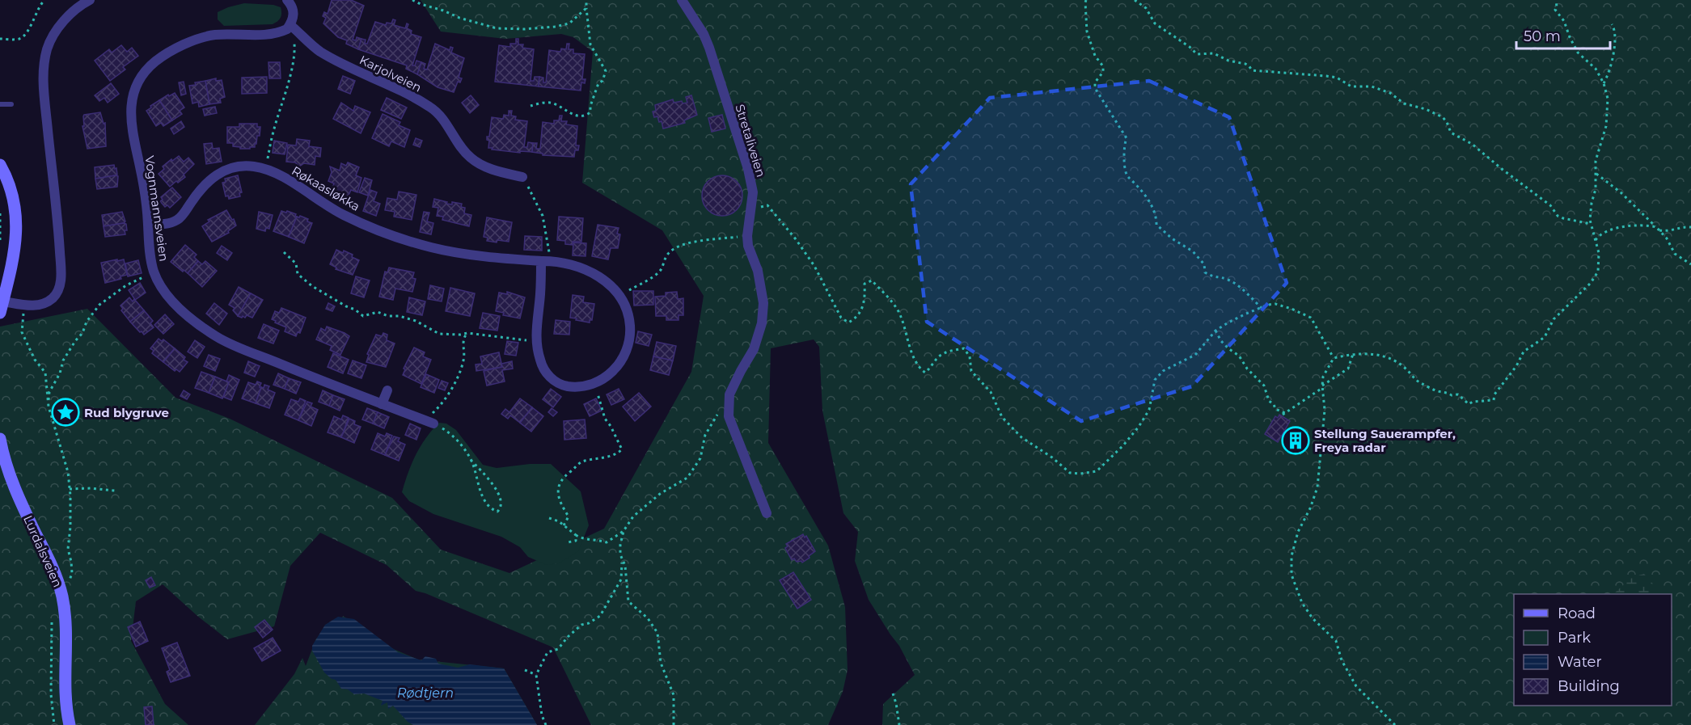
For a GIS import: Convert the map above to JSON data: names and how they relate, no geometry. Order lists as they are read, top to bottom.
{
  "streets": {
    "main road": ["Lurdalsveien"],
    "street": [
      "Karjolveien",
      "Stretaliveien",
      "Røkaasløkka",
      "Vognmannsveien"
    ]
  },
  "crossings": [
    ["Karjolveien", "Vognmannsveien"],
    ["Røkaasløkka", "Vognmannsveien"]
  ],
  "water": ["Rødtjern"],
  "places": {
    "place": ["Rud blygruve"],
    "building": ["Stellung Sauerampfer, Freya radar"]
  },
  "legend": [
    "Road",
    "Park",
    "Water",
    "Building"
  ],
  "scale_bar": "50 m"
}
